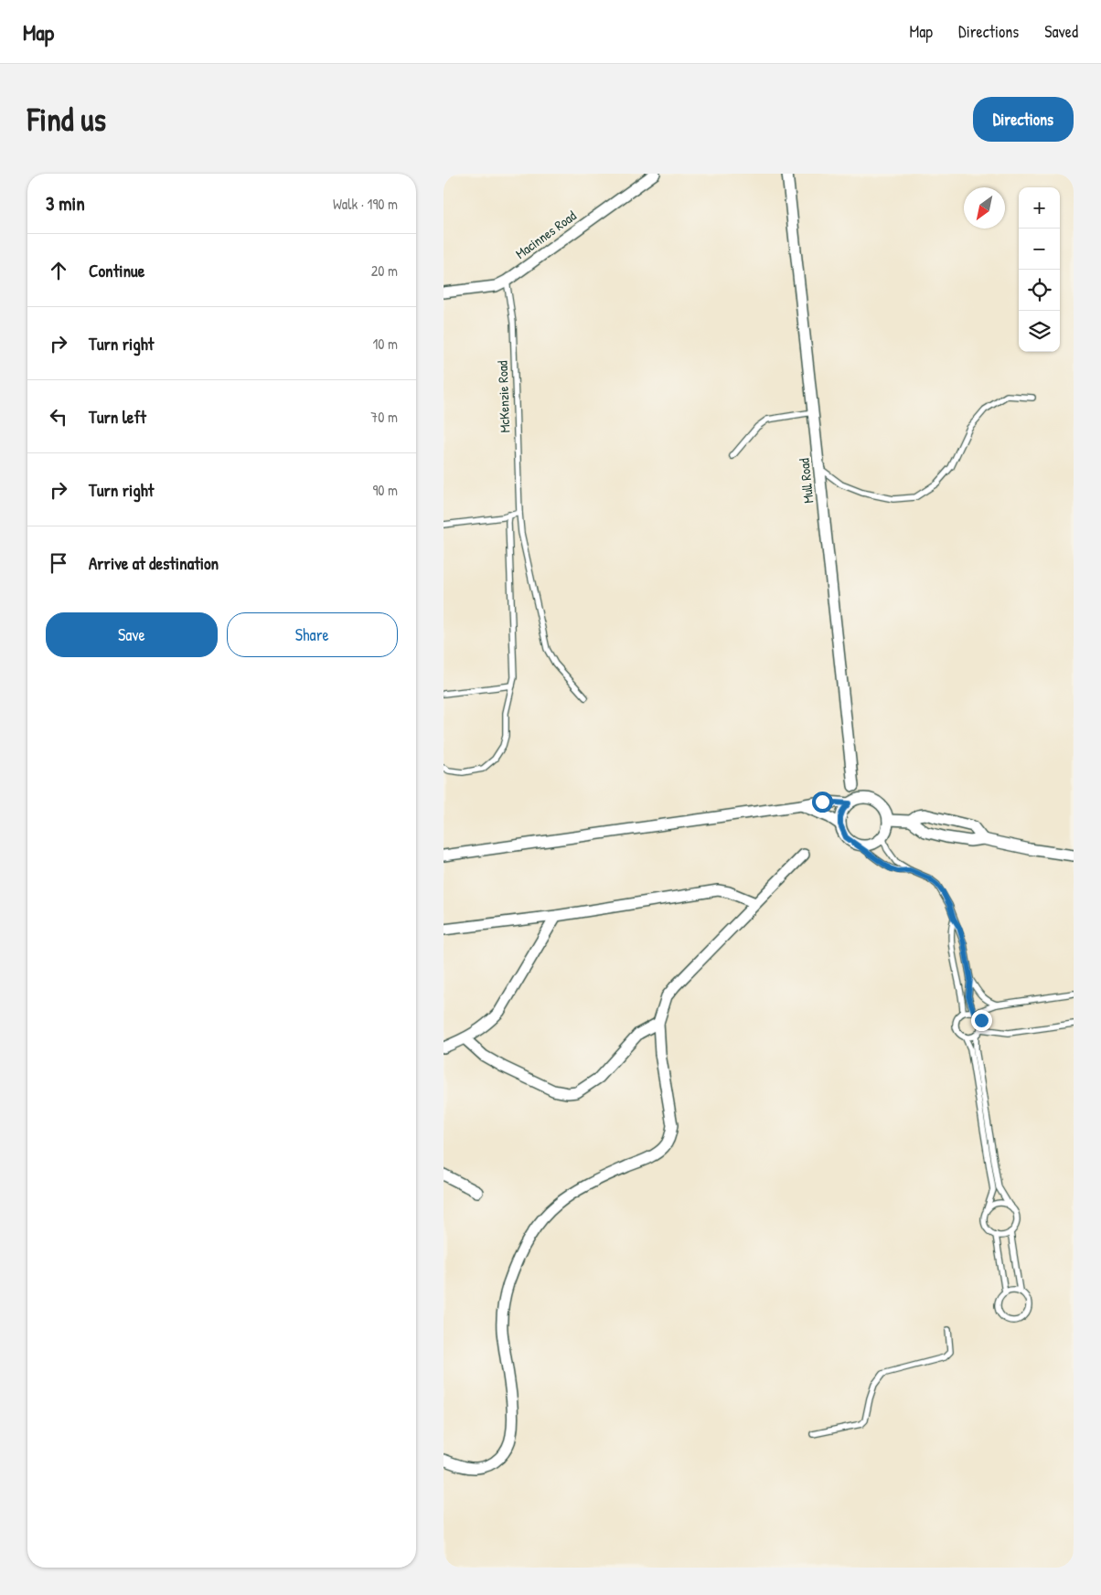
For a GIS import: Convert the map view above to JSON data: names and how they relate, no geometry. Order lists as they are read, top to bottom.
{
  "streets": {
    "street": ["Macinnes Road", "Mull Road"],
    "lane": ["McKenzie Road"]
  },
  "crossings": [
    ["Macinnes Road", "McKenzie Road"]
  ],
  "north": "bottom left",
  "page": {
    "header": "Map",
    "nav": ["Map", "Directions", "Saved"],
    "buttons": [
      "Directions",
      ["Save", "Share"]
    ],
    "title": "Find us",
    "heading": ["3 min", "Walk · 190 m"],
    "map_buttons": ["+", "−"],
    "list": [
      ["Continue", "20 m"],
      ["Turn right", "10 m"],
      ["Turn left", "70 m"],
      ["Turn right", "90 m"],
      "Arrive at destination"
    ]
  }
}
